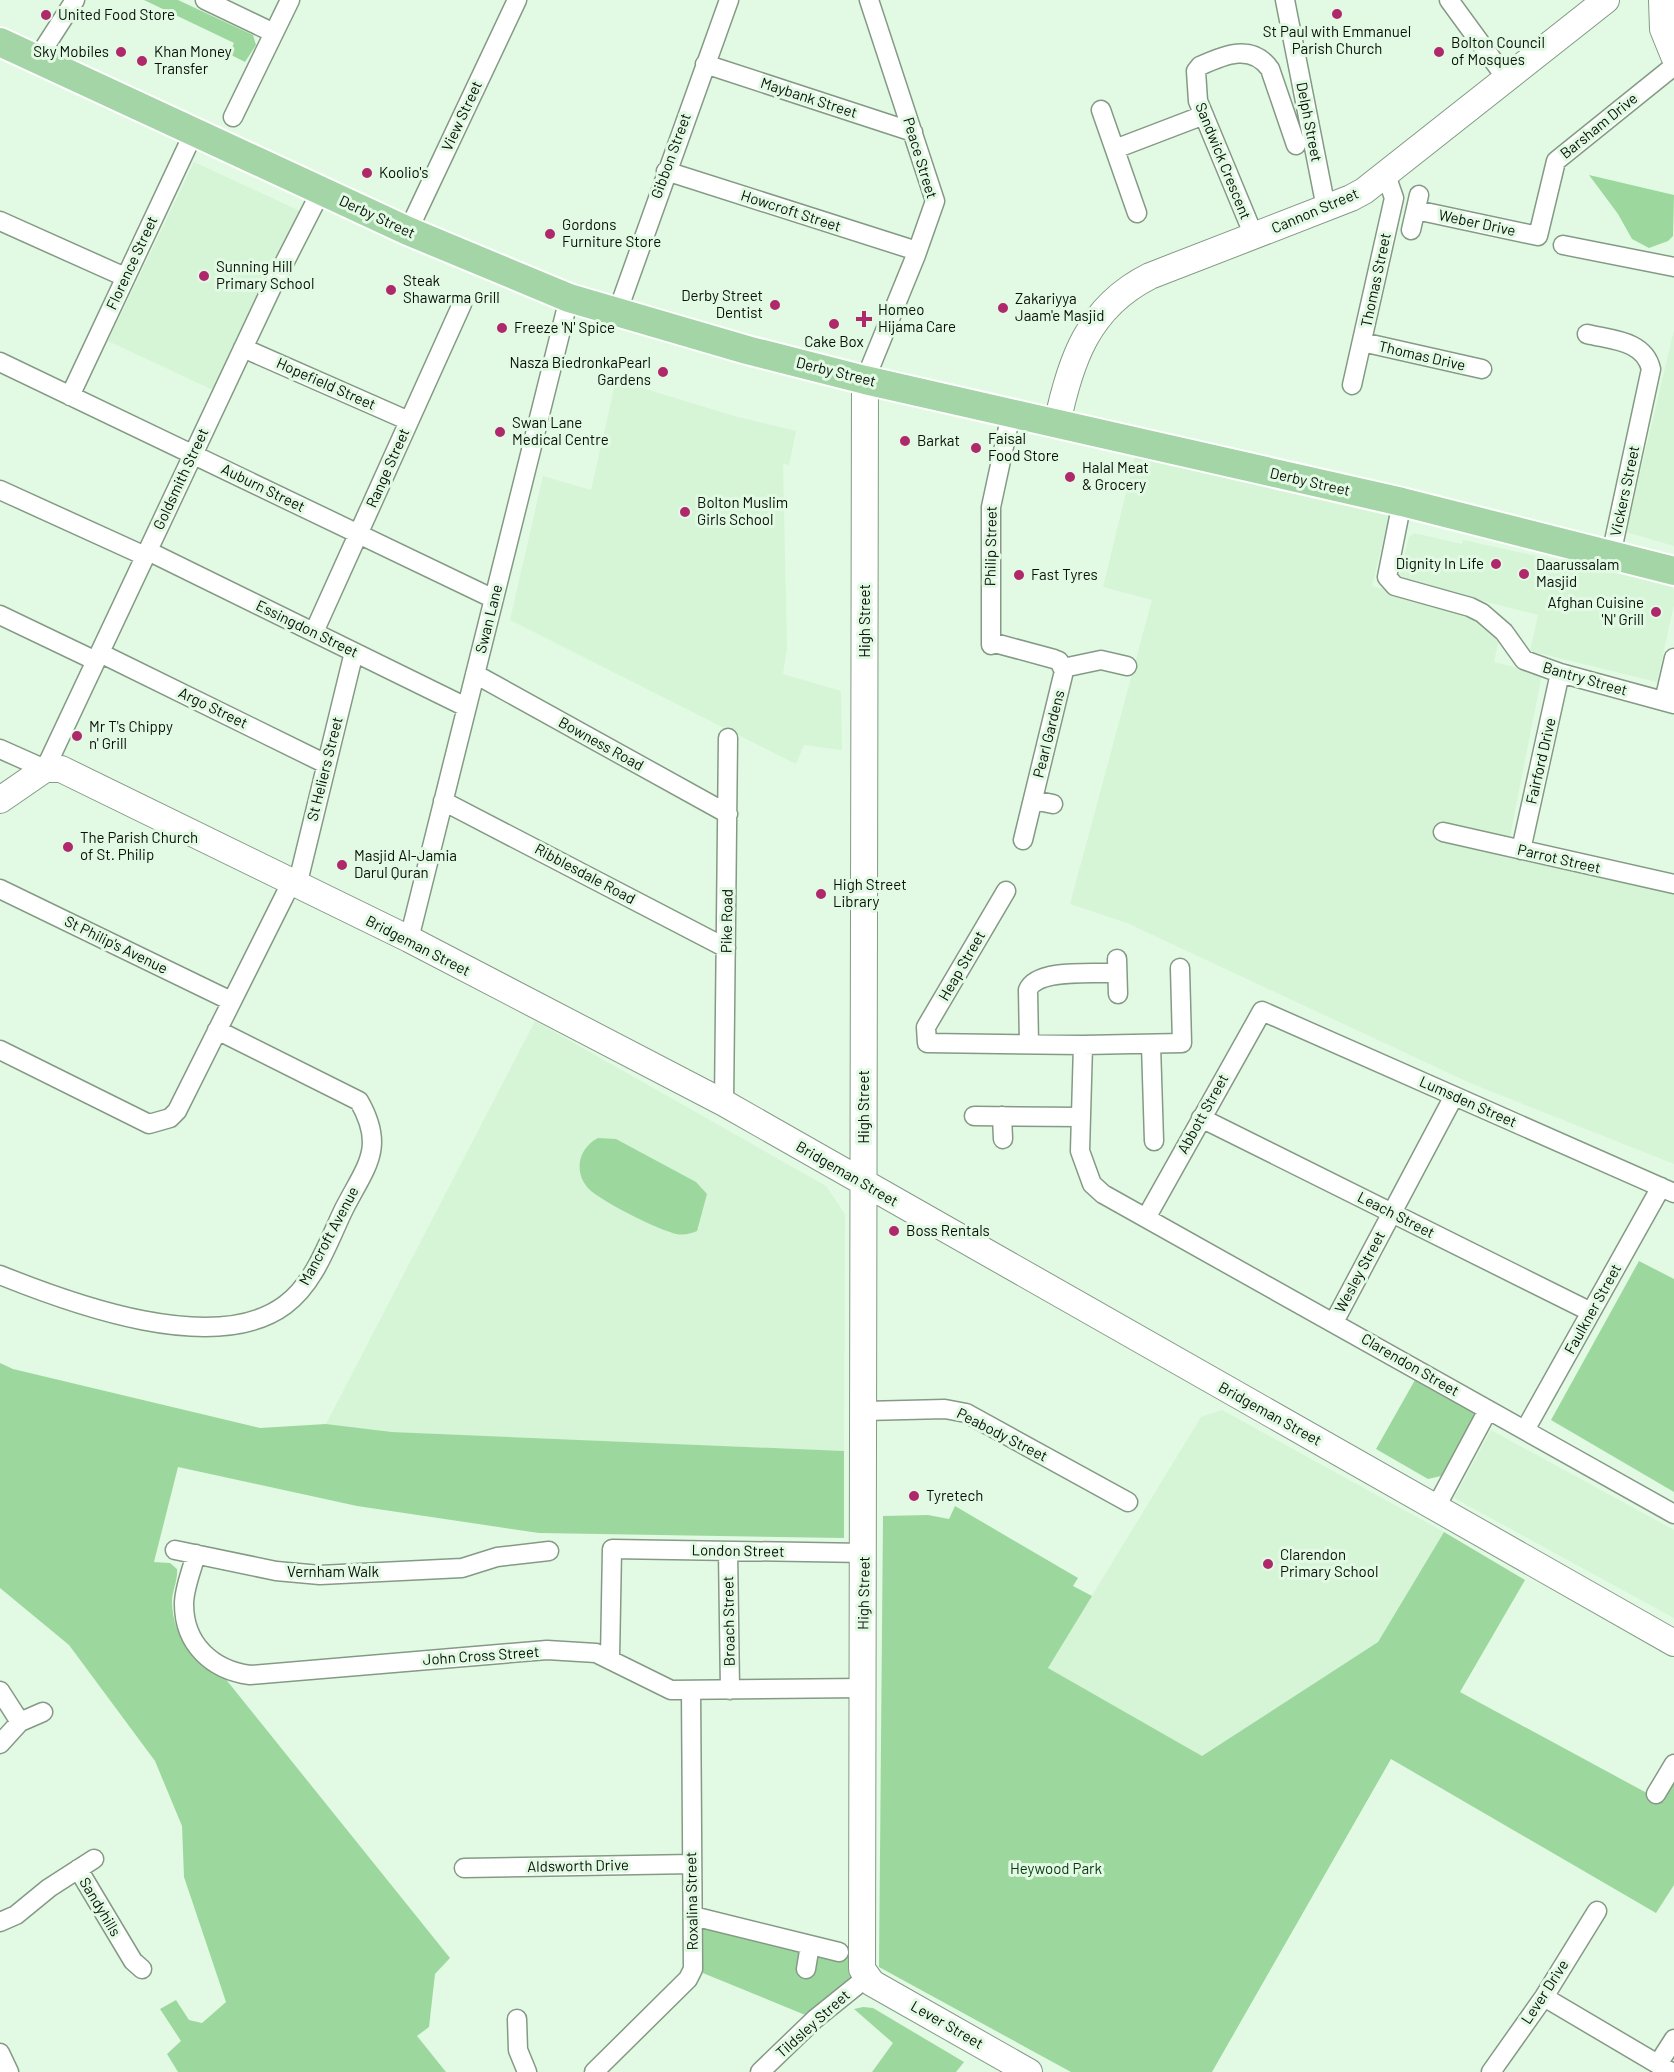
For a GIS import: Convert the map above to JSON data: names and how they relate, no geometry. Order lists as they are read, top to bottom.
{
  "streets": {
    "main road": ["Derby Street"],
    "street": [
      "Maybank Street",
      "View Street",
      "Delph Street",
      "Barsham Drive",
      "Gibbon Street",
      "Peace Street",
      "Sandwick Crescent",
      "Howcroft Street",
      "Cannon Street",
      "Weber Drive",
      "Florence Street",
      "Thomas Street",
      "Thomas Drive",
      "Hopefield Street",
      "Range Street",
      "Goldsmith Street",
      "Auburn Street",
      "Vickers Street",
      "Philip Street",
      "Swan Lane",
      "High Street",
      "Essingdon Street",
      "Bantry Street",
      "Argo Street",
      "Pearl Gardens",
      "Bowness Road",
      "Fairford Drive",
      "St Heliers Street",
      "Parrot Street",
      "Ribblesdale Road",
      "Pike Road",
      "St Philip's Avenue",
      "Bridgeman Street",
      "Heap Street",
      "Lumsden Street",
      "Abbott Street",
      "Leach Street",
      "Mancroft Avenue",
      "Wesley Street",
      "Faulkner Street",
      "Clarendon Street",
      "Peabody Street",
      "London Street",
      "Vernham Walk",
      "Broach Street",
      "John Cross Street",
      "Aldsworth Drive",
      "Roxalina Street",
      "Sandyhills",
      "Lever Drive",
      "Tildsley Street",
      "Lever Street"
    ]
  },
  "crossings": [
    ["Maybank Street", "Gibbon Street"],
    ["Maybank Street", "Peace Street"],
    ["View Street", "Derby Street"],
    ["Delph Street", "Cannon Street"],
    ["Barsham Drive", "Weber Drive"],
    ["Gibbon Street", "Howcroft Street"],
    ["Gibbon Street", "Derby Street"],
    ["Peace Street", "Howcroft Street"],
    ["Peace Street", "Derby Street"],
    ["Peace Street", "High Street"],
    ["Sandwick Crescent", "Cannon Street"],
    ["Cannon Street", "Derby Street"],
    ["Cannon Street", "Thomas Street"],
    ["Derby Street", "Florence Street"],
    ["Derby Street", "Goldsmith Street"],
    ["Derby Street", "Vickers Street"],
    ["Derby Street", "Philip Street"],
    ["Derby Street", "Swan Lane"],
    ["Derby Street", "High Street"],
    ["Derby Street", "Bantry Street"],
    ["Florence Street", "Auburn Street"],
    ["Thomas Street", "Thomas Drive"],
    ["Hopefield Street", "Range Street"],
    ["Hopefield Street", "Goldsmith Street"],
    ["Range Street", "Auburn Street"],
    ["Range Street", "Essingdon Street"],
    ["Goldsmith Street", "Auburn Street"],
    ["Goldsmith Street", "Essingdon Street"],
    ["Goldsmith Street", "Argo Street"],
    ["Goldsmith Street", "Bridgeman Street"],
    ["Auburn Street", "Swan Lane"],
    ["Philip Street", "Pearl Gardens"],
    ["Swan Lane", "Essingdon Street"],
    ["Swan Lane", "Bowness Road"],
    ["Swan Lane", "Ribblesdale Road"],
    ["Swan Lane", "Bridgeman Street"],
    ["High Street", "Bridgeman Street"],
    ["High Street", "Peabody Street"],
    ["High Street", "London Street"],
    ["High Street", "John Cross Street"],
    ["High Street", "Tildsley Street"],
    ["High Street", "Lever Street"],
    ["Essingdon Street", "St Heliers Street"],
    ["Bantry Street", "Fairford Drive"],
    ["Argo Street", "St Heliers Street"],
    ["Bowness Road", "Pike Road"],
    ["Fairford Drive", "Parrot Street"],
    ["St Heliers Street", "Bridgeman Street"],
    ["Ribblesdale Road", "Pike Road"],
    ["Pike Road", "Bridgeman Street"],
    ["Lumsden Street", "Abbott Street"],
    ["Lumsden Street", "Wesley Street"],
    ["Lumsden Street", "Faulkner Street"],
    ["Abbott Street", "Leach Street"],
    ["Abbott Street", "Clarendon Street"],
    ["Leach Street", "Wesley Street"],
    ["Leach Street", "Faulkner Street"],
    ["Wesley Street", "Clarendon Street"],
    ["Faulkner Street", "Clarendon Street"],
    ["London Street", "Broach Street"],
    ["London Street", "John Cross Street"],
    ["Vernham Walk", "John Cross Street"],
    ["Broach Street", "John Cross Street"],
    ["John Cross Street", "Roxalina Street"],
    ["Aldsworth Drive", "Roxalina Street"],
    ["Tildsley Street", "Lever Street"]
  ],
  "parks": ["Heywood Park"],
  "places": {
    "other": [
      "St Paul with Emmanuel Parish Church",
      "United Food Store",
      "Sky Mobiles",
      "Bolton Council of Mosques",
      "Khan Money Transfer",
      "Koolio's",
      "Gordons Furniture Store",
      "Sunning Hill Primary School",
      "Steak Shawarma Grill",
      "Derby Street Dentist",
      "Zakariyya Jaam'e Masjid",
      "Cake Box",
      "Freeze 'N' Spice",
      "Nasza BiedronkaPearl Gardens",
      "Swan Lane Medical Centre",
      "Barkat",
      "Faisal Food Store",
      "Halal Meat & Grocery",
      "Bolton Muslim Girls School",
      "Dignity In Life",
      "Daarussalam Masjid",
      "Fast Tyres",
      "Afghan Cuisine 'N' Grill",
      "Mr T's Chippy n' Grill",
      "The Parish Church of St. Philip",
      "Masjid Al-Jamia Darul Quran",
      "High Street Library",
      "Boss Rentals",
      "Tyretech",
      "Clarendon Primary School"
    ],
    "health": ["Homeo Hijama Care"]
  }
}
